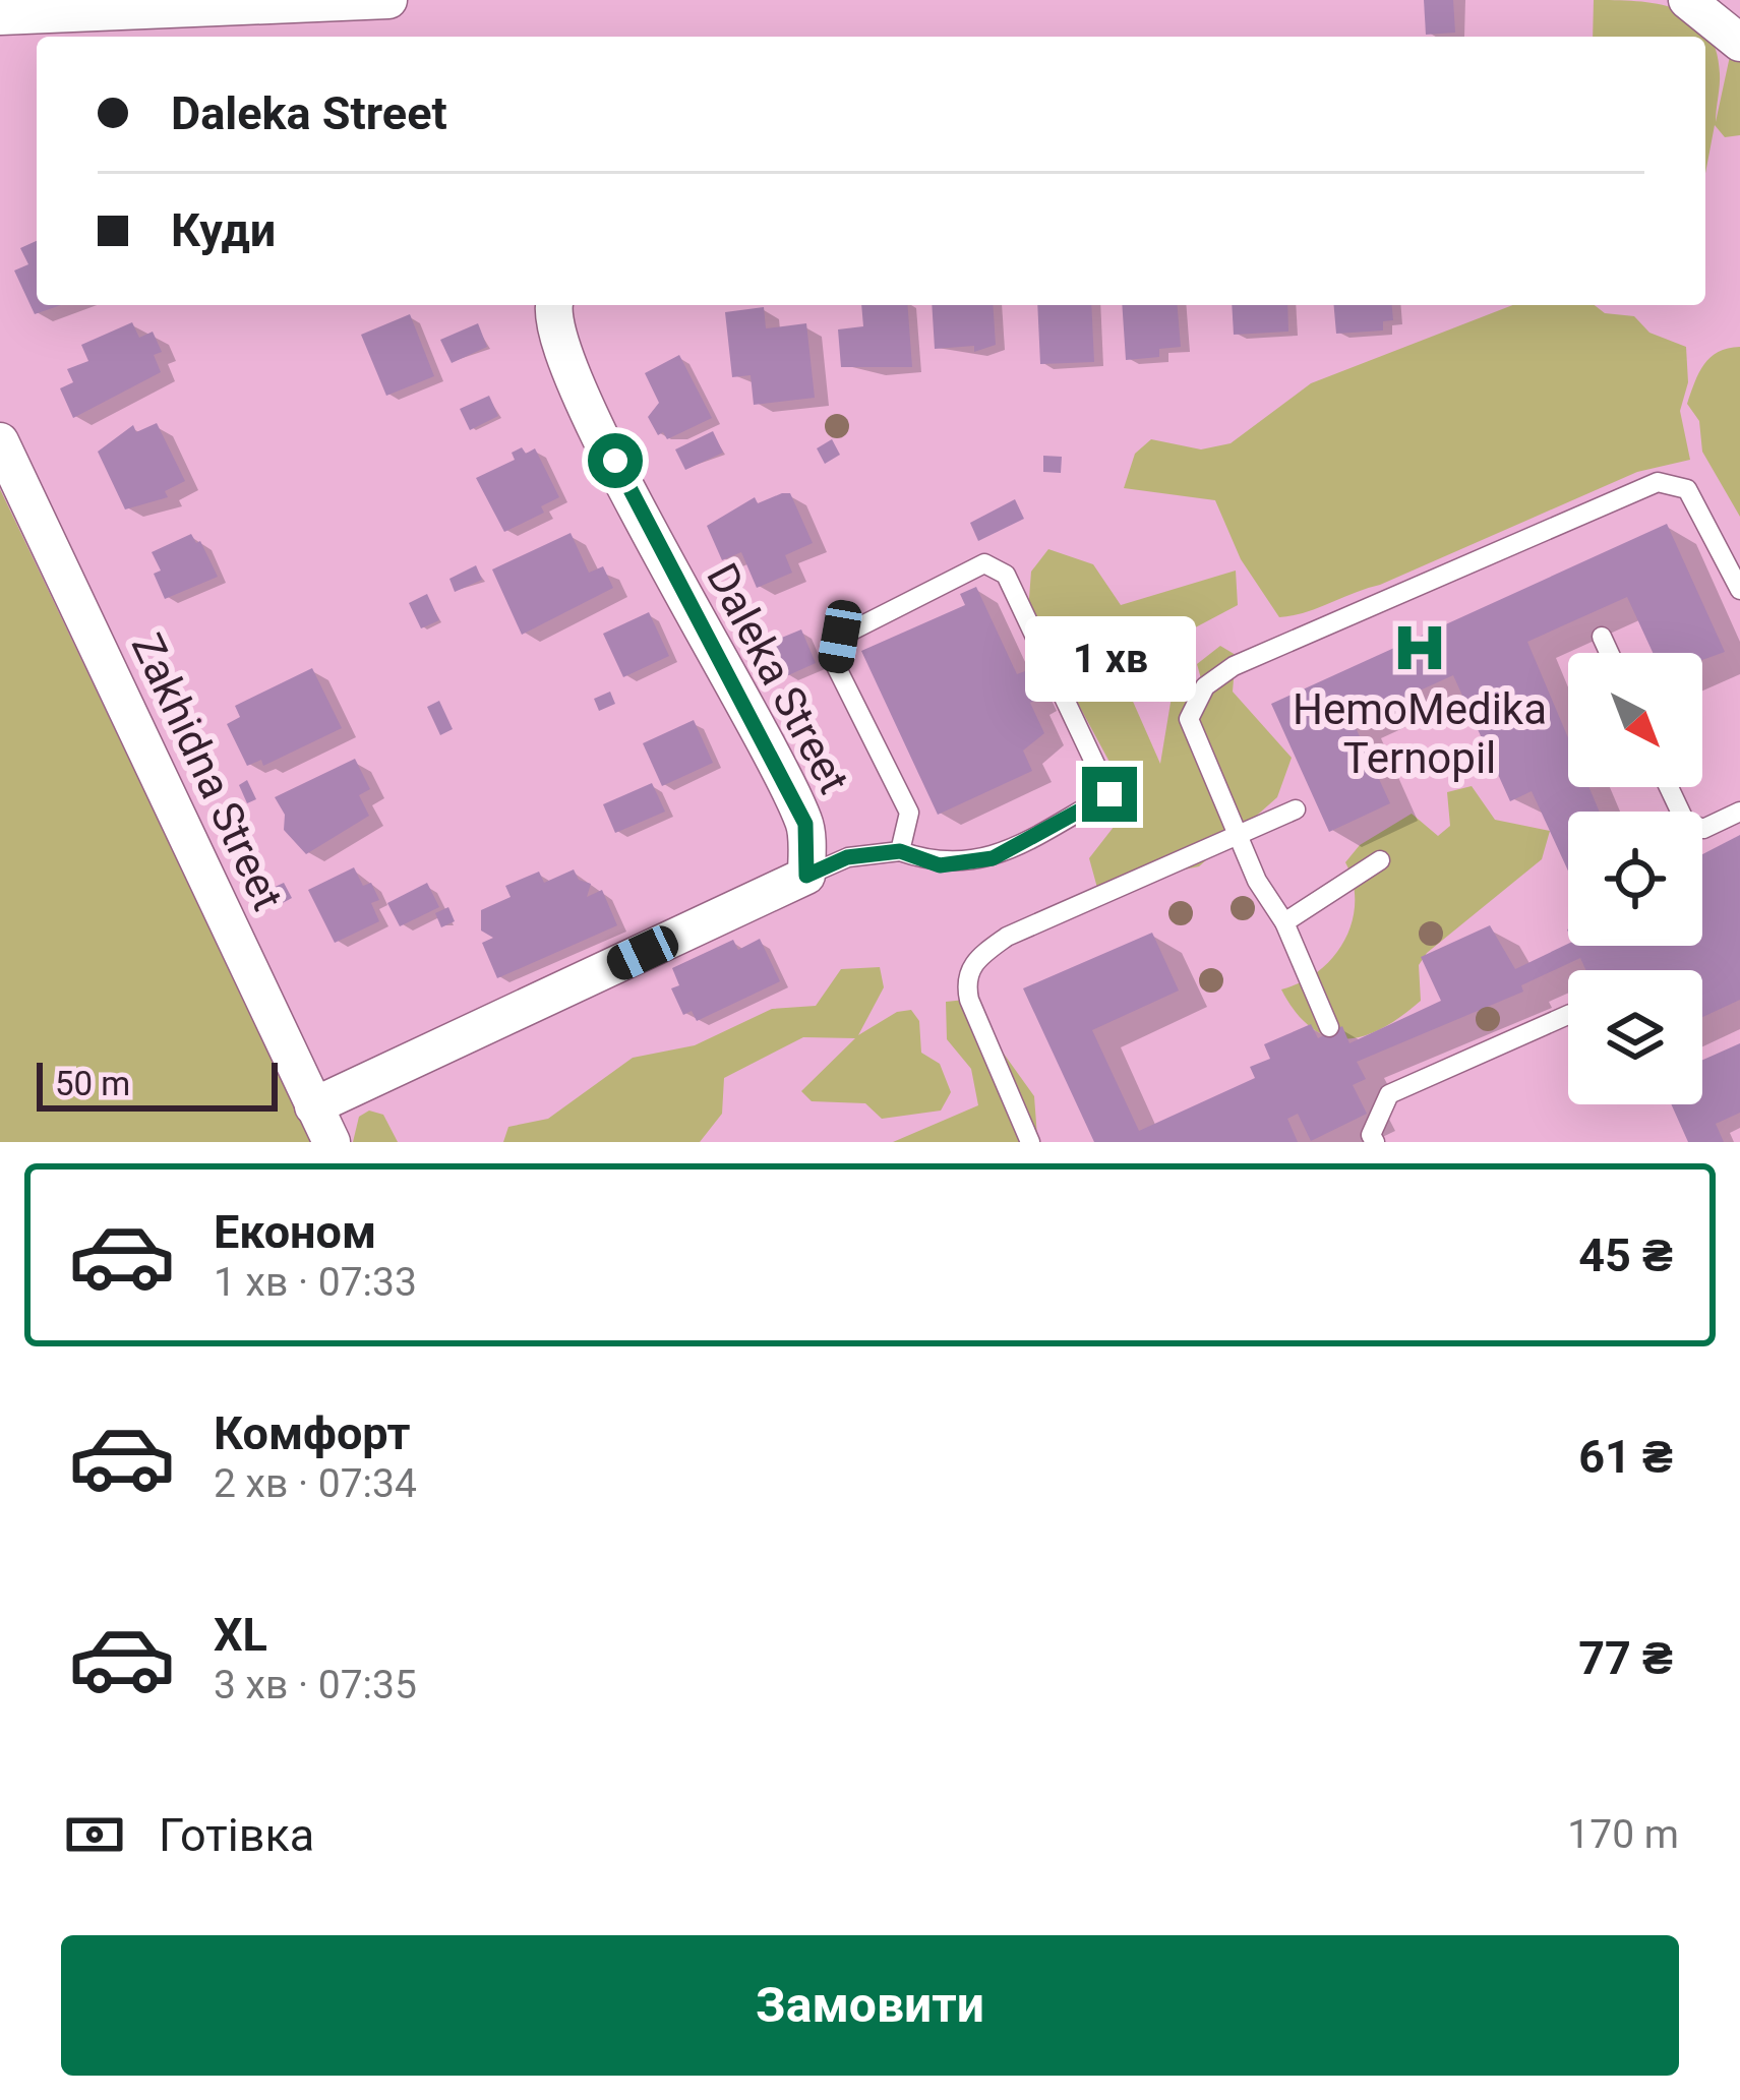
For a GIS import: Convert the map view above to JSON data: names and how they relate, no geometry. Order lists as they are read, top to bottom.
{
  "streets": {
    "street": ["Daleka Street", "Zakhidna Street"]
  },
  "places": {
    "hospital": ["HemoMedika Ternopil"]
  },
  "scale_bar": "50 m",
  "north": "bottom right",
  "page": {
    "banner": ["Daleka Street", "Куди"],
    "bubble": "1 хв",
    "scale": "50 m",
    "list": [
      {
        "name": "Економ",
        "note": "1 хв · 07:33",
        "value": "45 ₴"
      },
      {
        "name": "Комфорт",
        "note": "2 хв · 07:34",
        "value": "61 ₴"
      },
      {
        "name": "XL",
        "note": "3 хв · 07:35",
        "value": "77 ₴"
      }
    ],
    "pay": ["Готівка", "170 m"],
    "buttons": "Замовити"
  }
}
